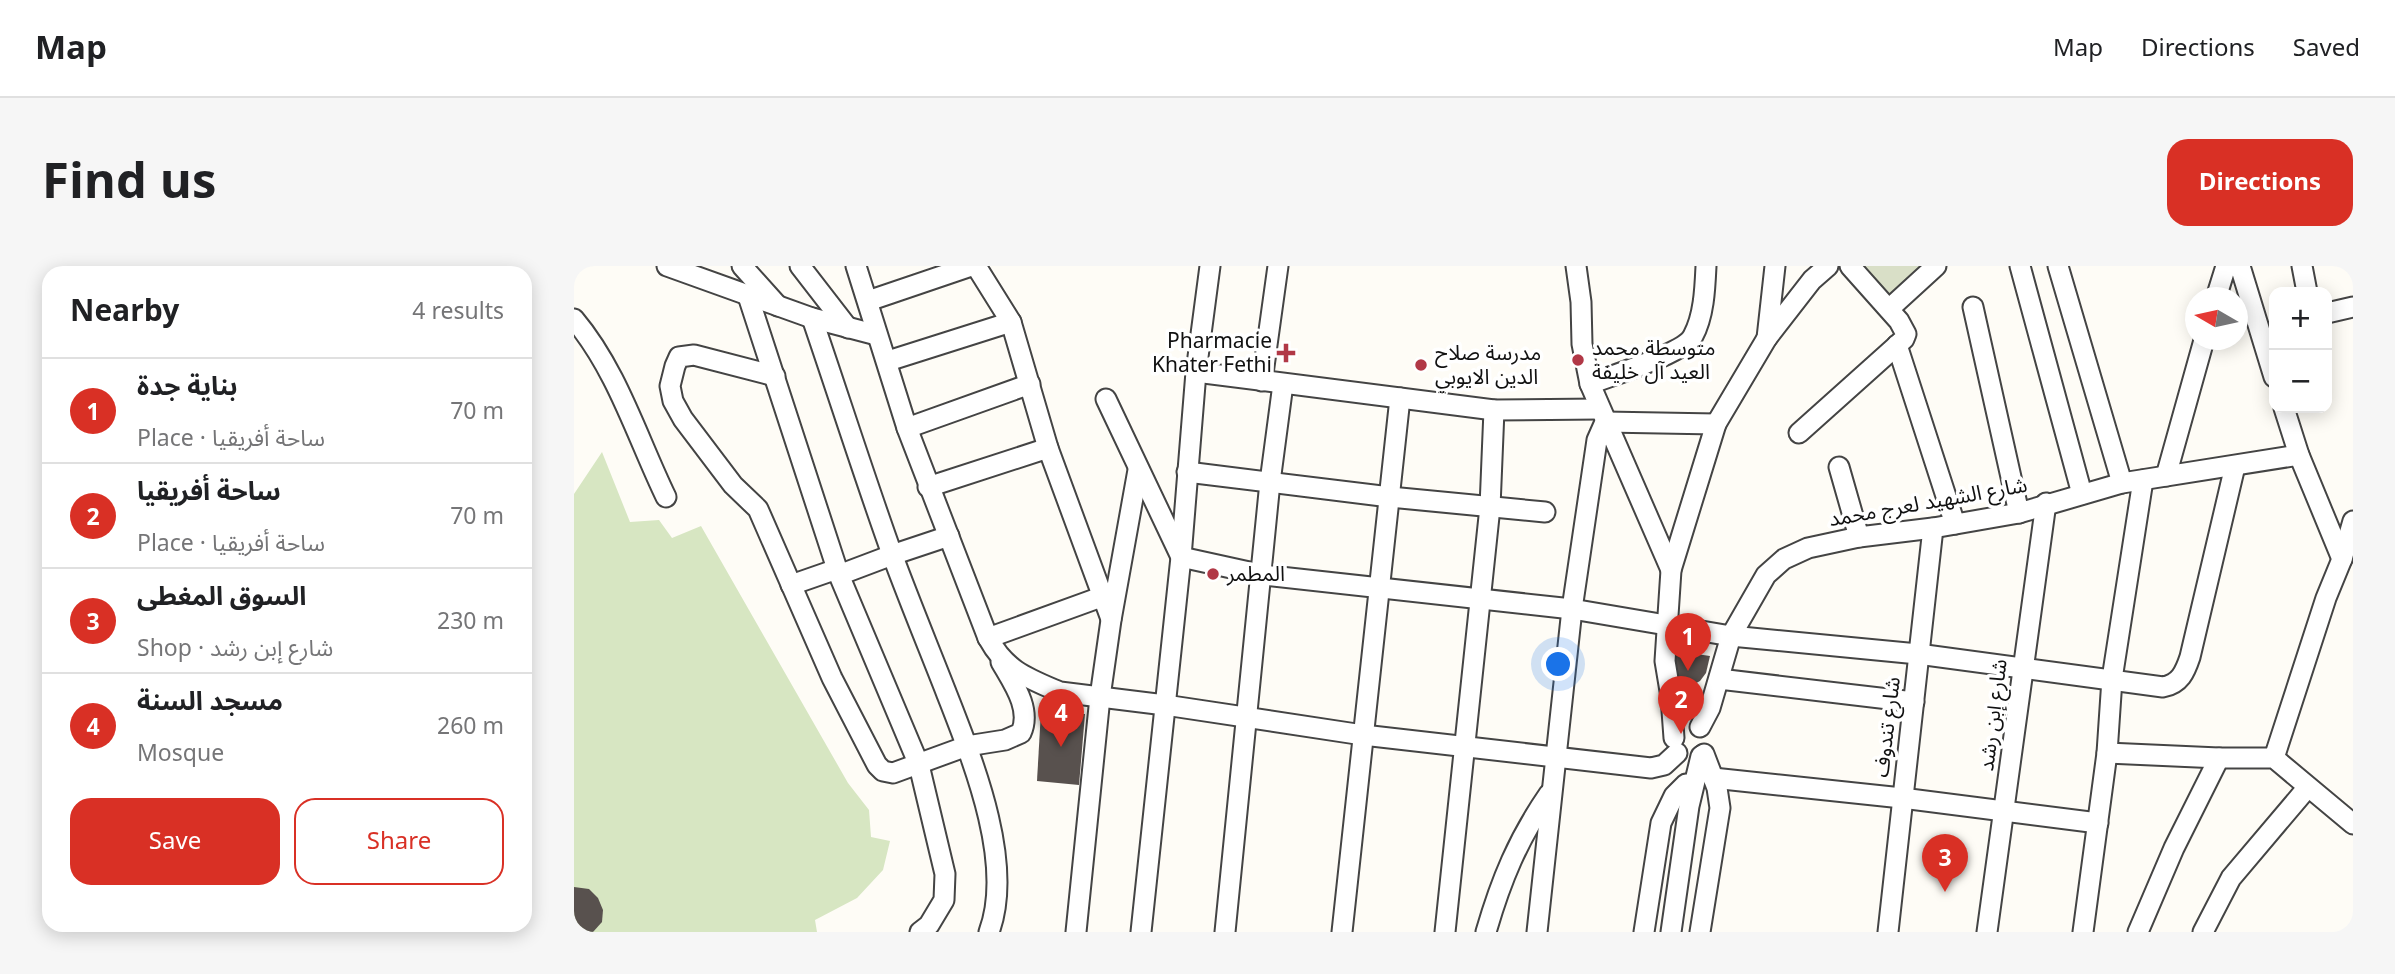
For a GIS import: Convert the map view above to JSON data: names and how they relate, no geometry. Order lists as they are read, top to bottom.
{
  "streets": {
    "street": ["شارع الشهيد لعرج محمد", "شارع إبن رشد", "شارع تندوف"]
  },
  "crossings": [
    ["شارع الشهيد لعرج محمد", "شارع إبن رشد"],
    ["شارع الشهيد لعرج محمد", "شارع تندوف"]
  ],
  "places": {
    "health": ["Pharmacie Khater Fethi"],
    "other": ["متوسطة محمد العيد آل خليفة", "مدرسة صلاح الدين الايوبي", "المطمر"]
  },
  "north": "left",
  "page": {
    "header": "Map",
    "nav": ["Map", "Directions", "Saved"],
    "title": "Find us",
    "buttons": [
      "Directions",
      ["Save", "Share"]
    ],
    "heading": ["Nearby", "4 results"],
    "map_buttons": ["+", "−"],
    "list": [
      {
        "mark": "1",
        "name": "بناية جدة",
        "note": "Place · ساحة أفريقيا",
        "value": "70 m"
      },
      {
        "mark": "2",
        "name": "ساحة أفريقيا",
        "note": "Place · ساحة أفريقيا",
        "value": "70 m"
      },
      {
        "mark": "3",
        "name": "السوق المغطى",
        "note": "Shop · شارع إبن رشد",
        "value": "230 m"
      },
      {
        "mark": "4",
        "name": "مسجد السنة",
        "note": "Mosque",
        "value": "260 m"
      }
    ],
    "pins": [
      "1",
      "2",
      "4",
      "3"
    ]
  }
}
